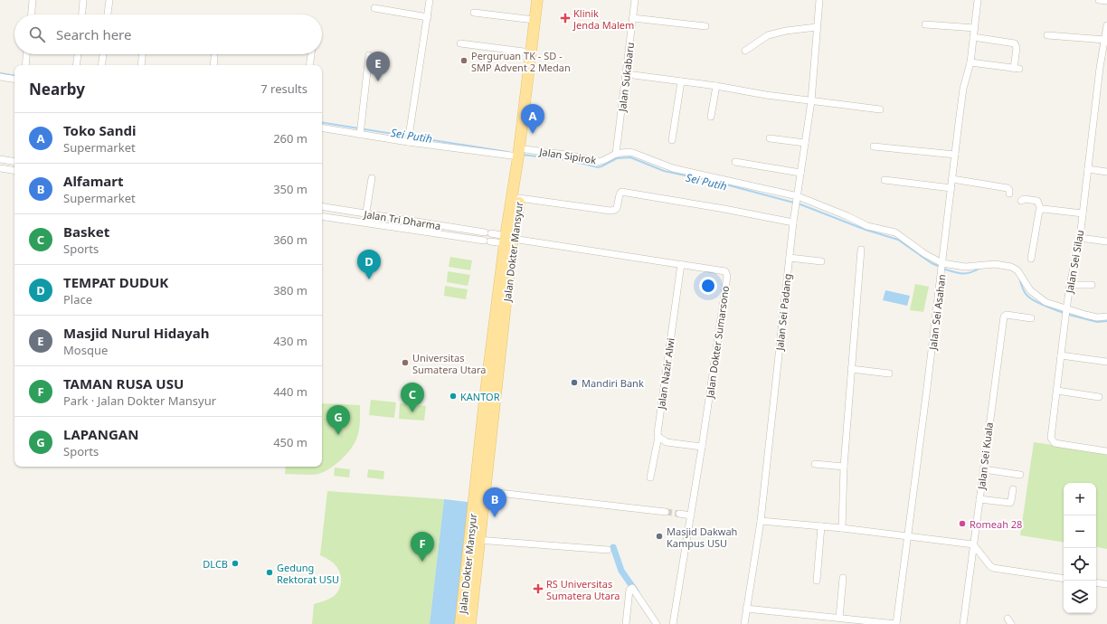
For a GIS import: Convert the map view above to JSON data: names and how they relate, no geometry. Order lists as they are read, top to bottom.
{
  "streets": {
    "main road": ["Jalan Dokter Mansyur"],
    "street": [
      "Jalan Sukabaru",
      "Jalan Sipirok",
      "Jalan Tri Dharma",
      "Jalan Sei Silau",
      "Jalan Sei Padang",
      "Jalan Sei Asahan",
      "Jalan Dokter Sumarsono",
      "Jalan Nazir Alwi",
      "Jalan Sei Kuala"
    ]
  },
  "crossings": [
    ["Jalan Sukabaru", "Jalan Sipirok"],
    ["Jalan Sipirok", "Jalan Dokter Mansyur"],
    ["Jalan Sipirok", "Jalan Sei Silau"],
    ["Jalan Sipirok", "Jalan Sei Padang"],
    ["Jalan Sipirok", "Jalan Sei Asahan"],
    ["Jalan Tri Dharma", "Jalan Dokter Mansyur"],
    ["Jalan Tri Dharma", "Jalan Dokter Sumarsono"],
    ["Jalan Dokter Mansyur", "Jalan Dokter Sumarsono"],
    ["Jalan Dokter Sumarsono", "Jalan Nazir Alwi"]
  ],
  "water": ["Sei Putih"],
  "places": {
    "health": ["Klinik Jenda Malem", "RS Universitas Sumatera Utara"],
    "other": [
      "Perguruan TK - SD - SMP Advent 2 Medan",
      "Universitas Sumatera Utara",
      "Mandiri Bank",
      "KANTOR",
      "Romeah 28",
      "Masjid Dakwah Kampus USU",
      "DLCB",
      "Gedung Rektorat USU"
    ]
  },
  "page": {
    "search": "Search here",
    "pins": [
      "E",
      "A",
      "D",
      "C",
      "G",
      "B",
      "F"
    ],
    "heading": ["Nearby", "7 results"],
    "list": [
      {
        "mark": "A",
        "name": "Toko Sandi",
        "note": "Supermarket",
        "value": "260 m"
      },
      {
        "mark": "B",
        "name": "Alfamart",
        "note": "Supermarket",
        "value": "350 m"
      },
      {
        "mark": "C",
        "name": "Basket",
        "note": "Sports",
        "value": "360 m"
      },
      {
        "mark": "D",
        "name": "TEMPAT DUDUK",
        "note": "Place",
        "value": "380 m"
      },
      {
        "mark": "E",
        "name": "Masjid Nurul Hidayah",
        "note": "Mosque",
        "value": "430 m"
      },
      {
        "mark": "F",
        "name": "TAMAN RUSA USU",
        "note": "Park · Jalan Dokter Mansyur",
        "value": "440 m"
      },
      {
        "mark": "G",
        "name": "LAPANGAN",
        "note": "Sports",
        "value": "450 m"
      }
    ],
    "map_buttons": ["+", "−"]
  }
}
